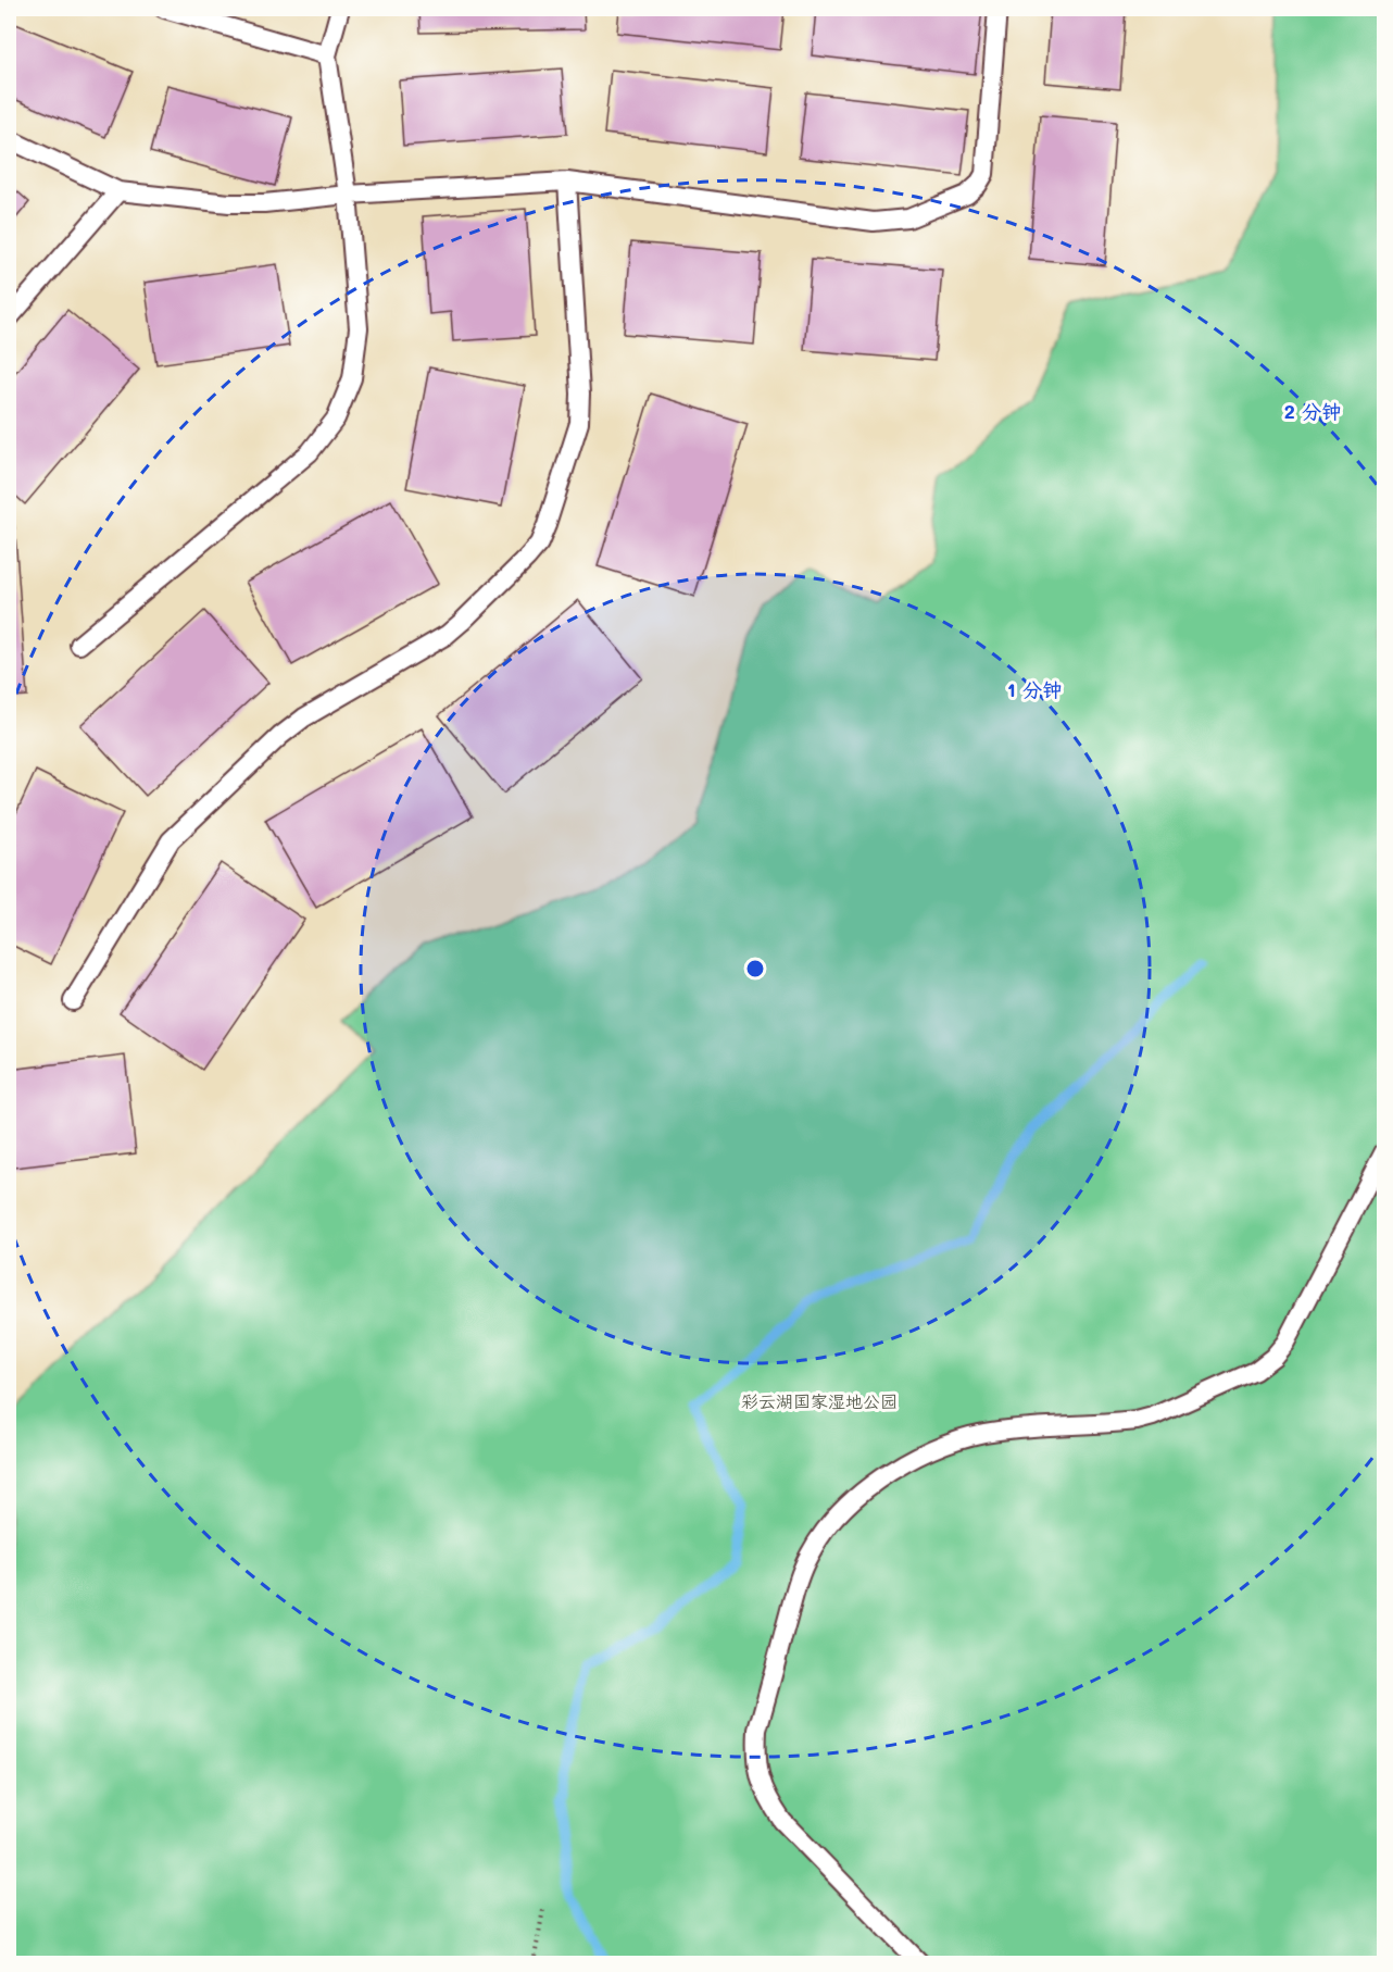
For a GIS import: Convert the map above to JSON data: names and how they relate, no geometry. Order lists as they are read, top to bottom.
{
  "parks": ["彩云湖国家湿地公园"],
  "rings": ["2 分钟", "1 分钟"]
}
